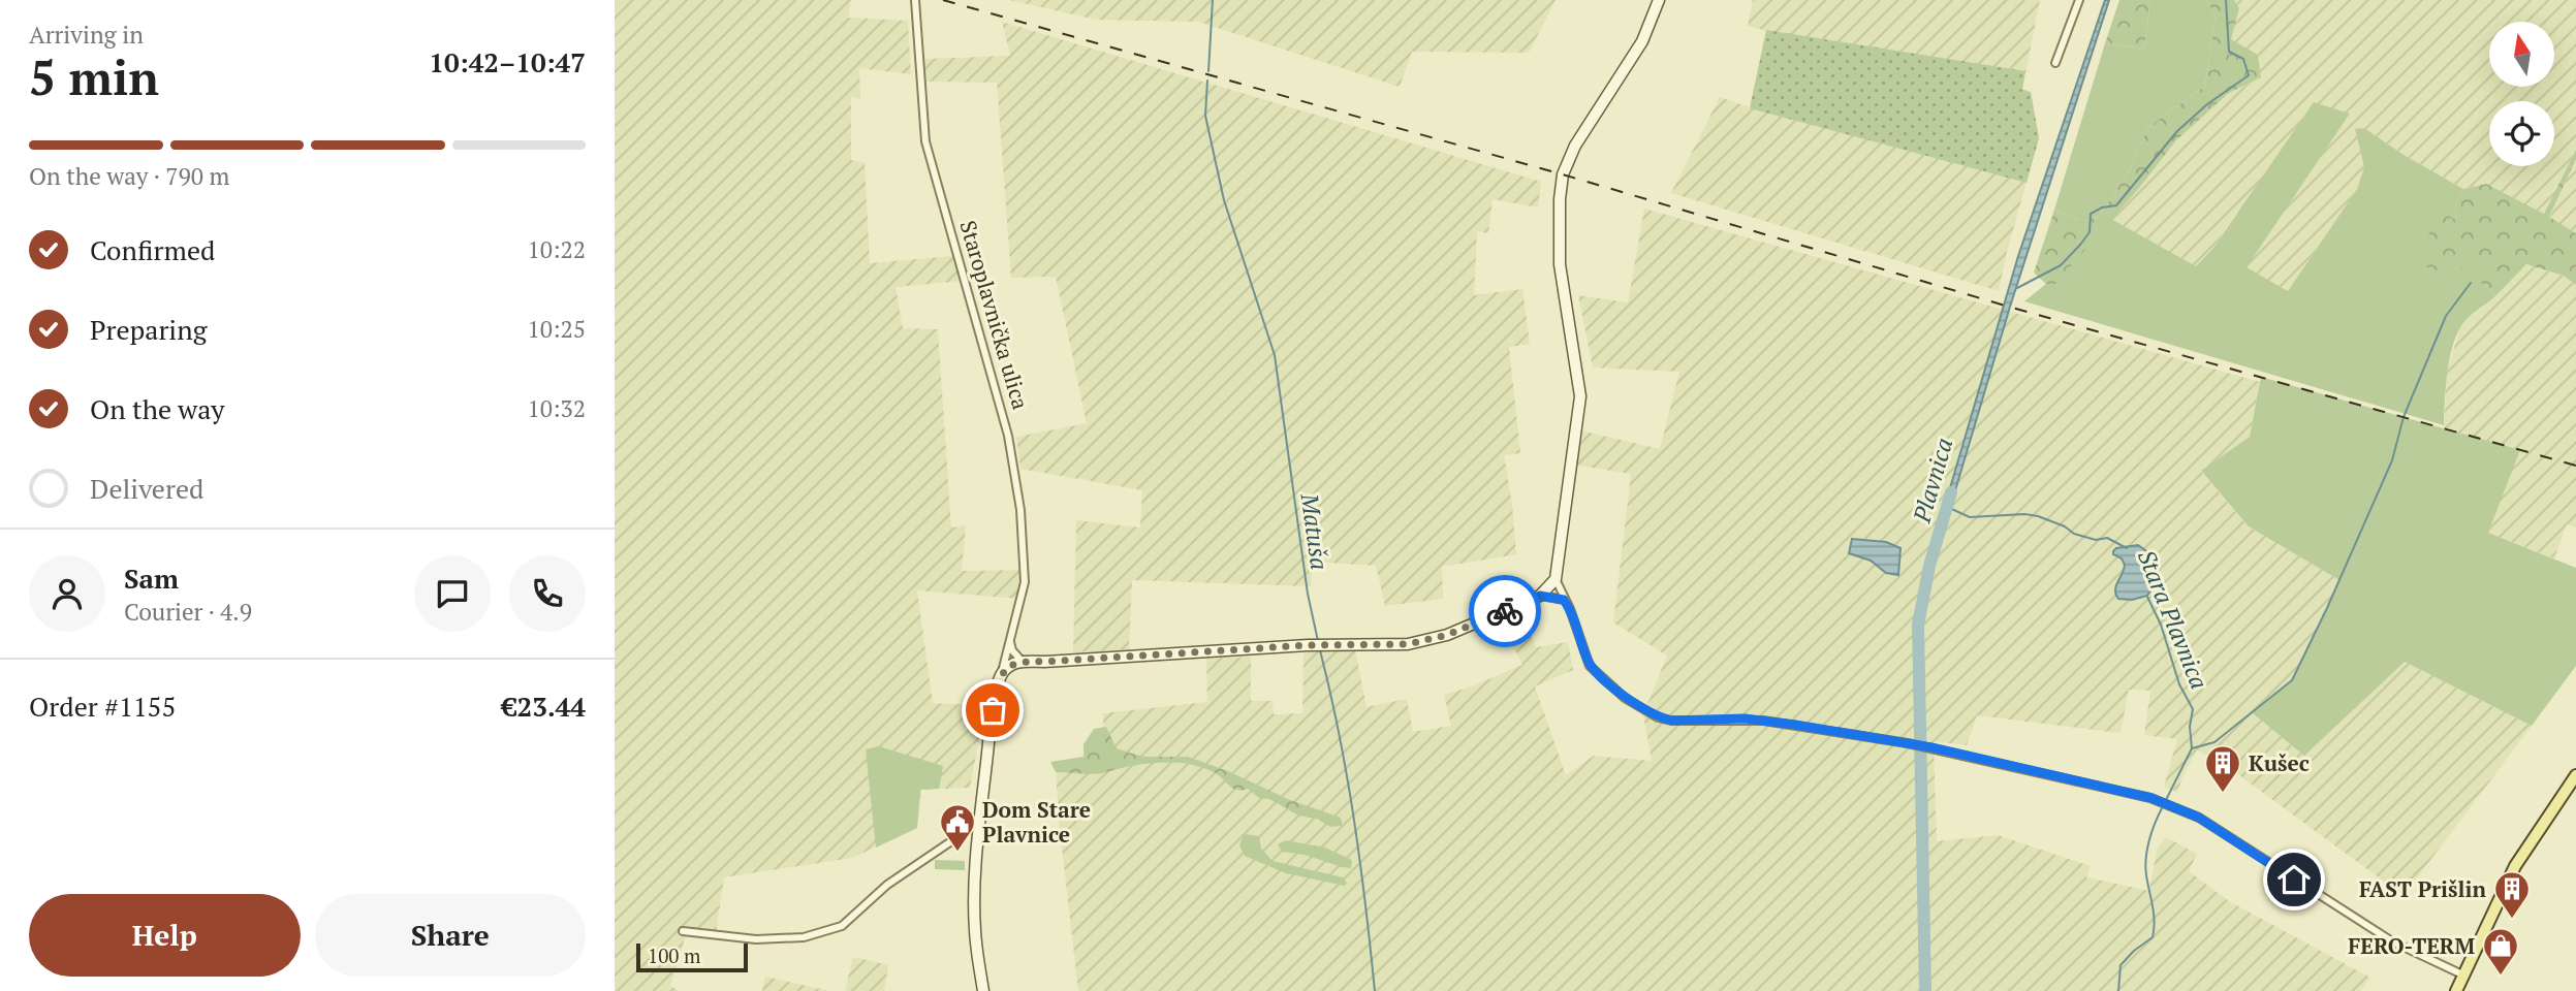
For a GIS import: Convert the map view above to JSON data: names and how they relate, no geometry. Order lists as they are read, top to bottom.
{
  "streets": {
    "street": ["Staroplavnička ulica"]
  },
  "water": ["Plavnica", "Matuša", "Stara Plavnica"],
  "places": {
    "building": ["Kušec", "FAST Prišlin"],
    "public building": ["Dom Stare Plavnice"],
    "shop": ["FERO-TERM"]
  },
  "scale_bar": "100 m",
  "north": "top",
  "page": {
    "heading": ["5 min", "Arriving in", "10:42–10:47"],
    "panel": [
      "Sam",
      "Courier · 4.9",
      "Order #1155",
      "€23.44"
    ],
    "bar": "On the way · 790 m",
    "list": [
      ["Confirmed", "10:22"],
      ["Preparing", "10:25"],
      ["On the way", "10:32"],
      "Delivered"
    ],
    "buttons": ["Help", "Share"],
    "scale": "100 m"
  }
}
